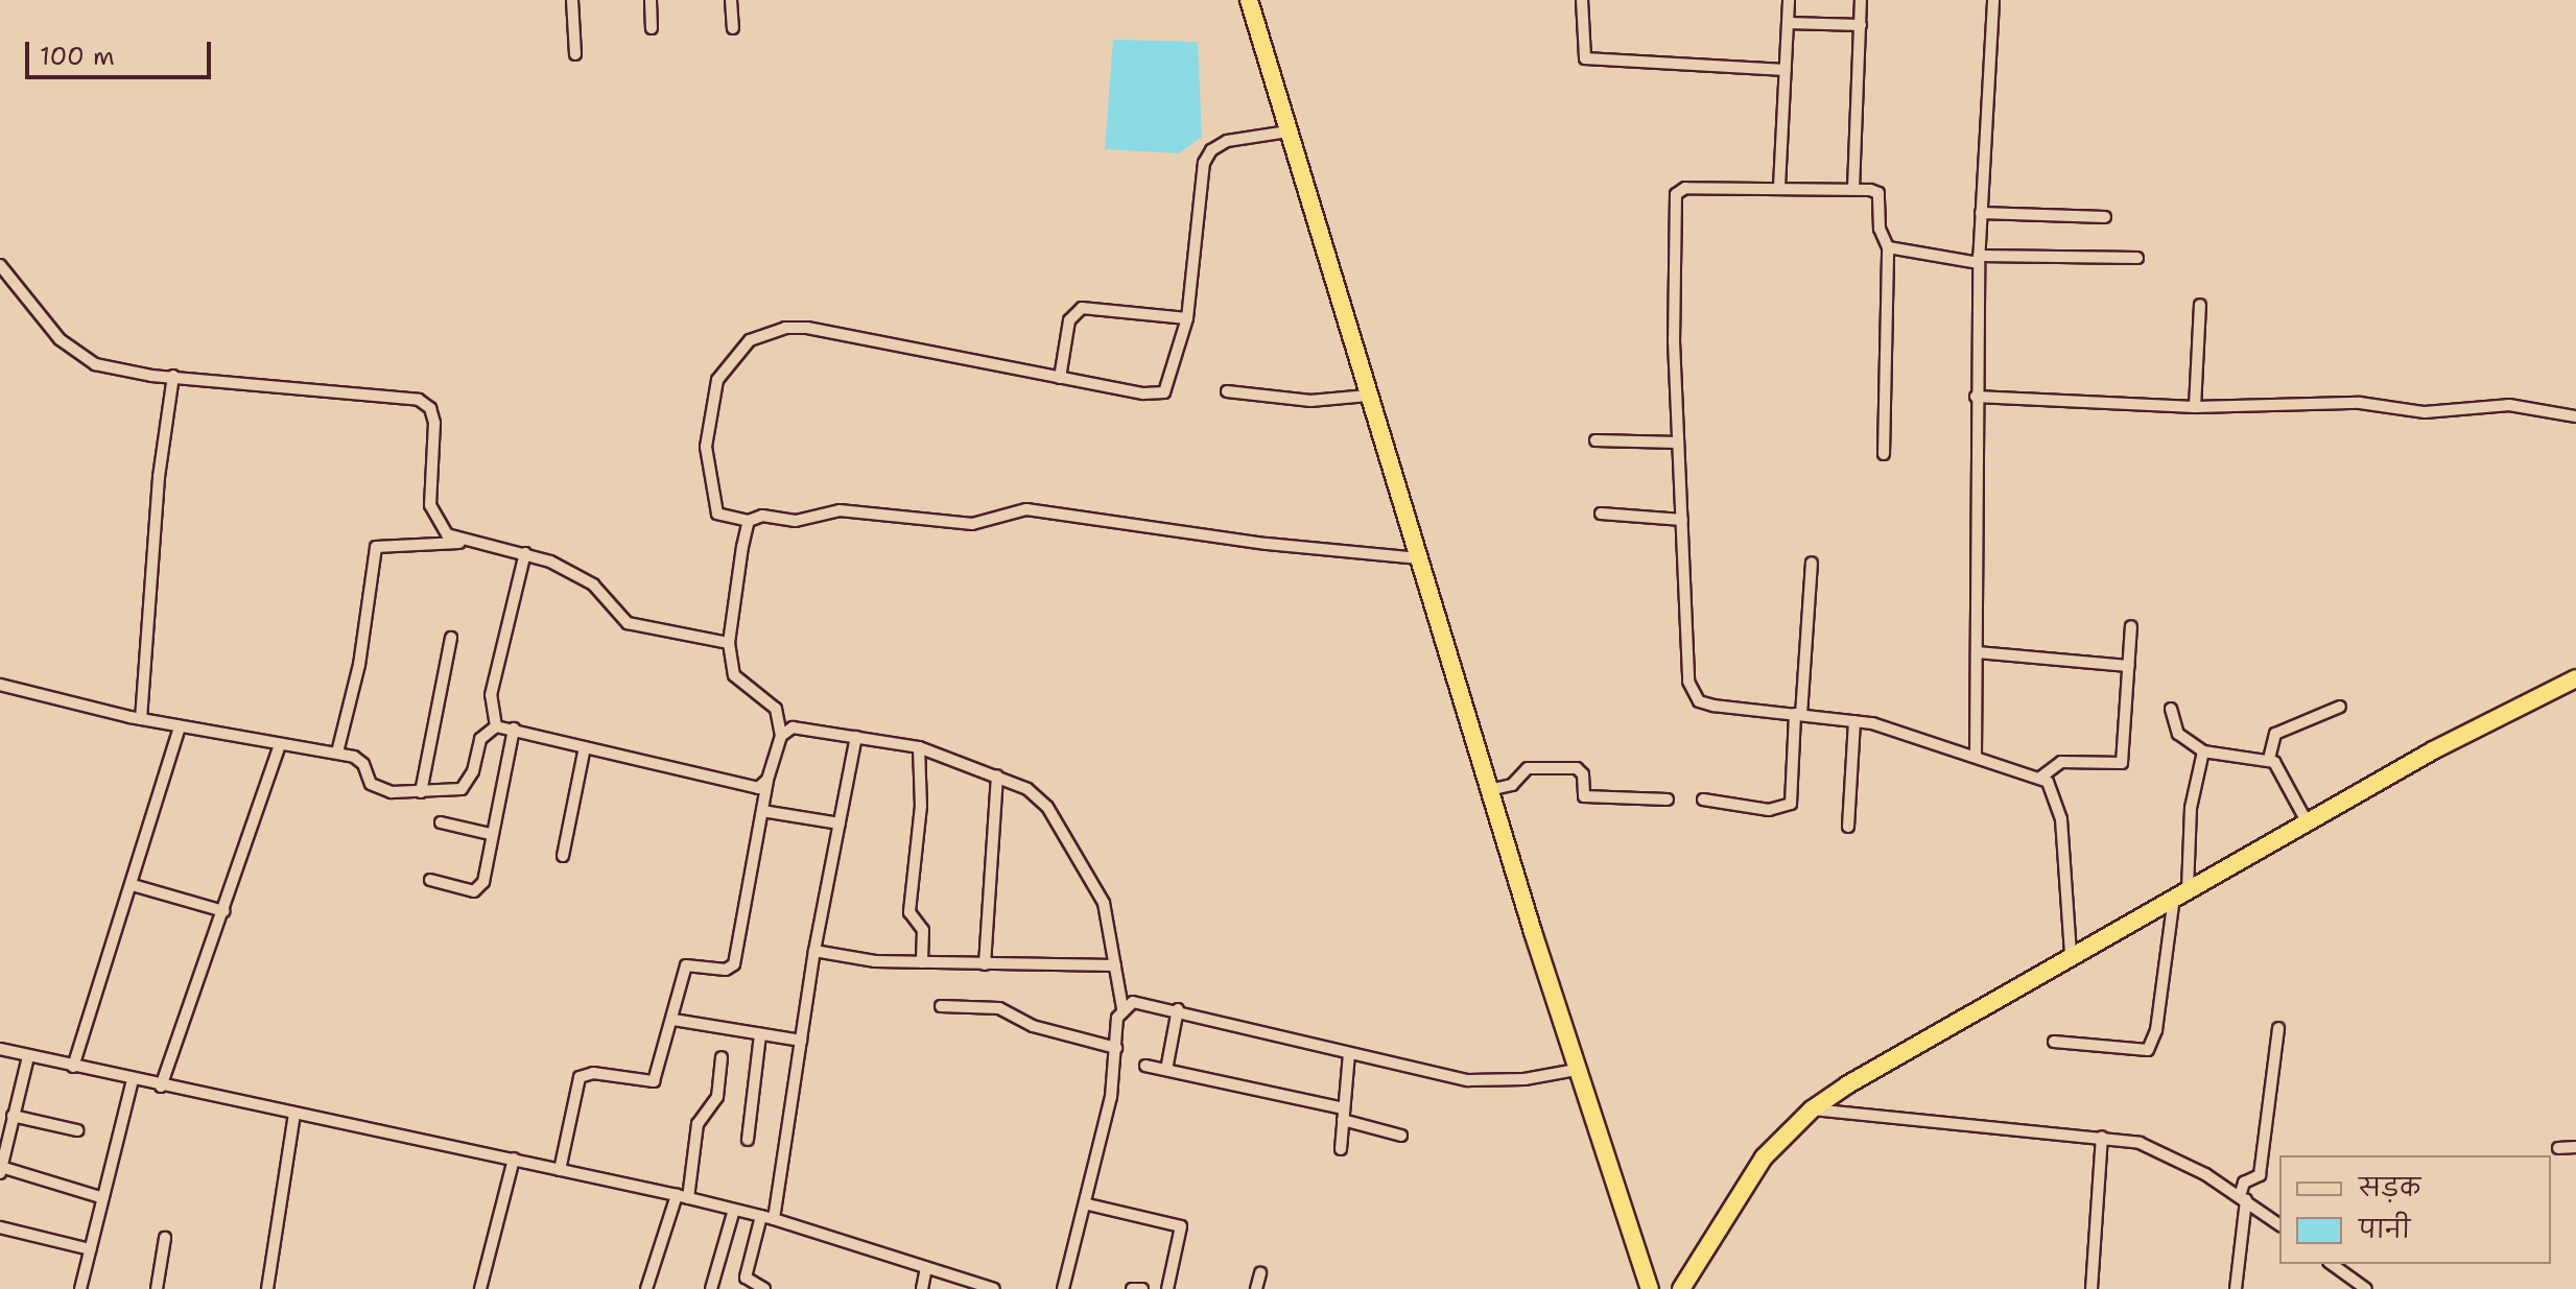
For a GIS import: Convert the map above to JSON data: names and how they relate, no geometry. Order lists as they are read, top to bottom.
{
  "legend": ["सड़क", "पानी"],
  "scale_bar": "100 m"
}
